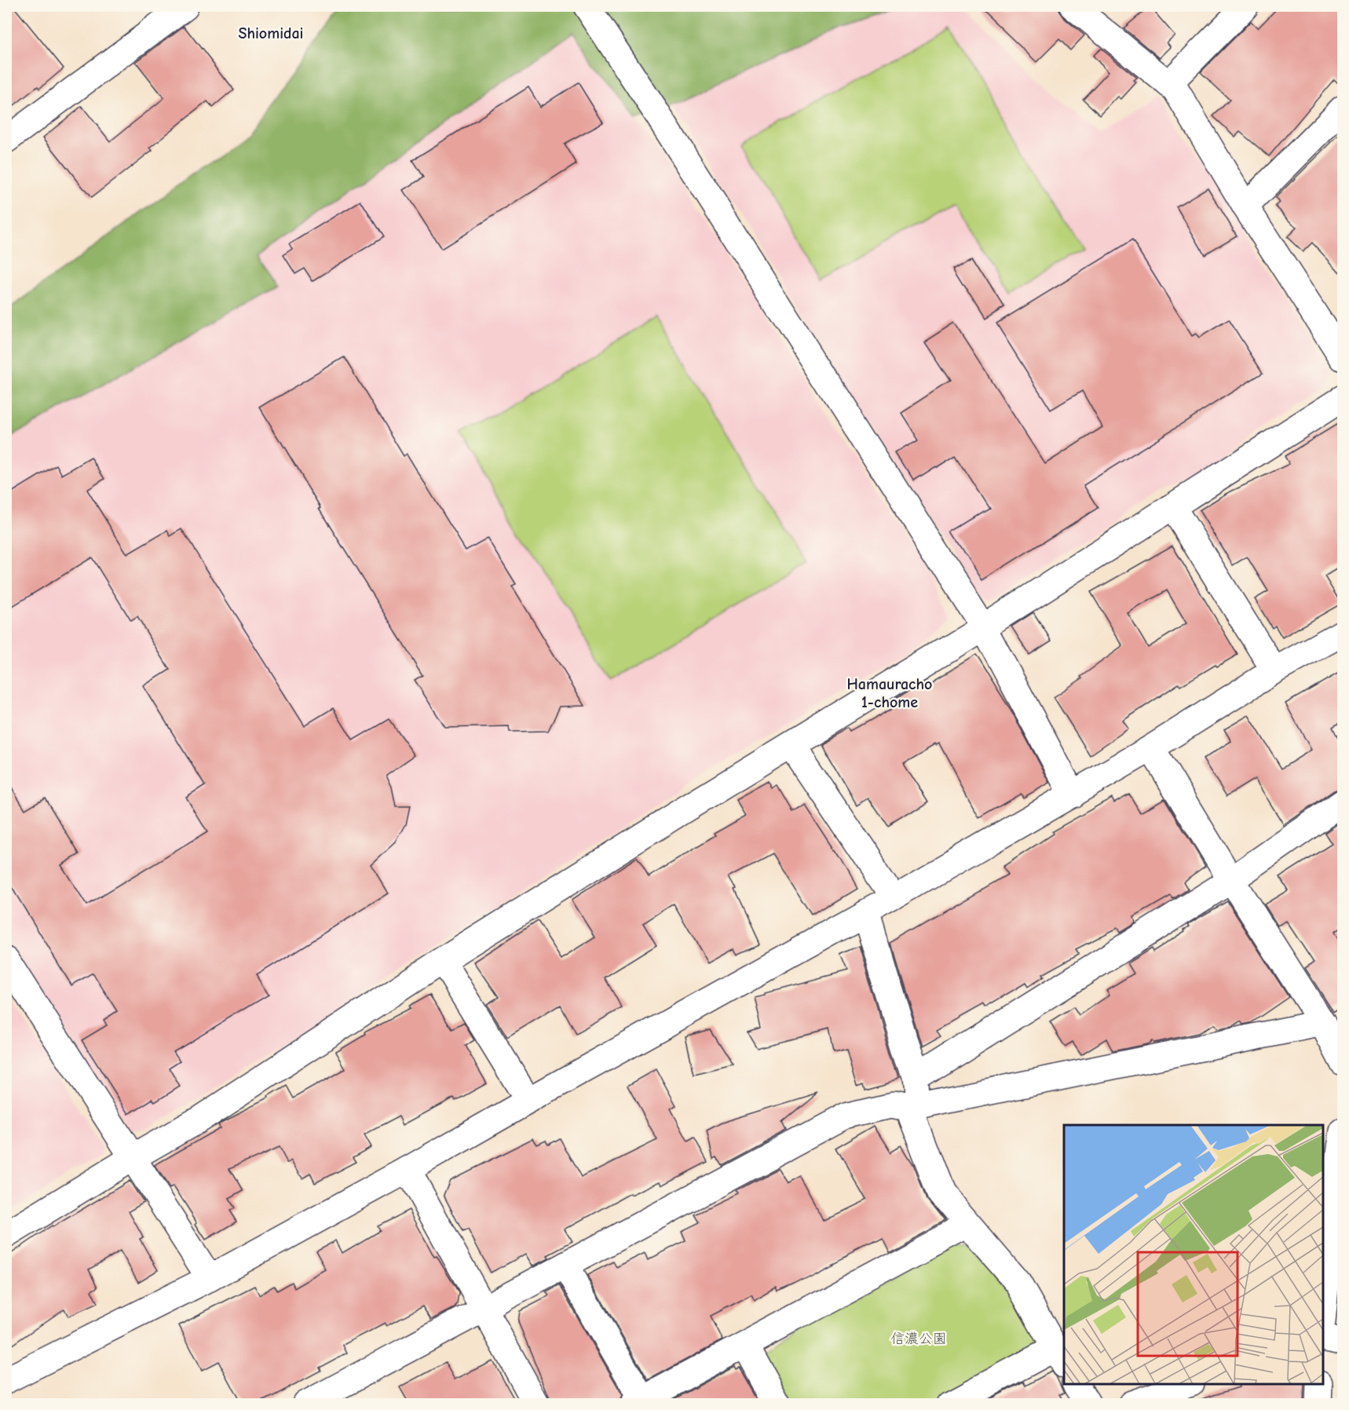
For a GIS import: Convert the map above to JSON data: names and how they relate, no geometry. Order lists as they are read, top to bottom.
{
  "districts": ["Shiomidai", "Hamauracho 1-chome"],
  "parks": ["信濃公園"]
}
